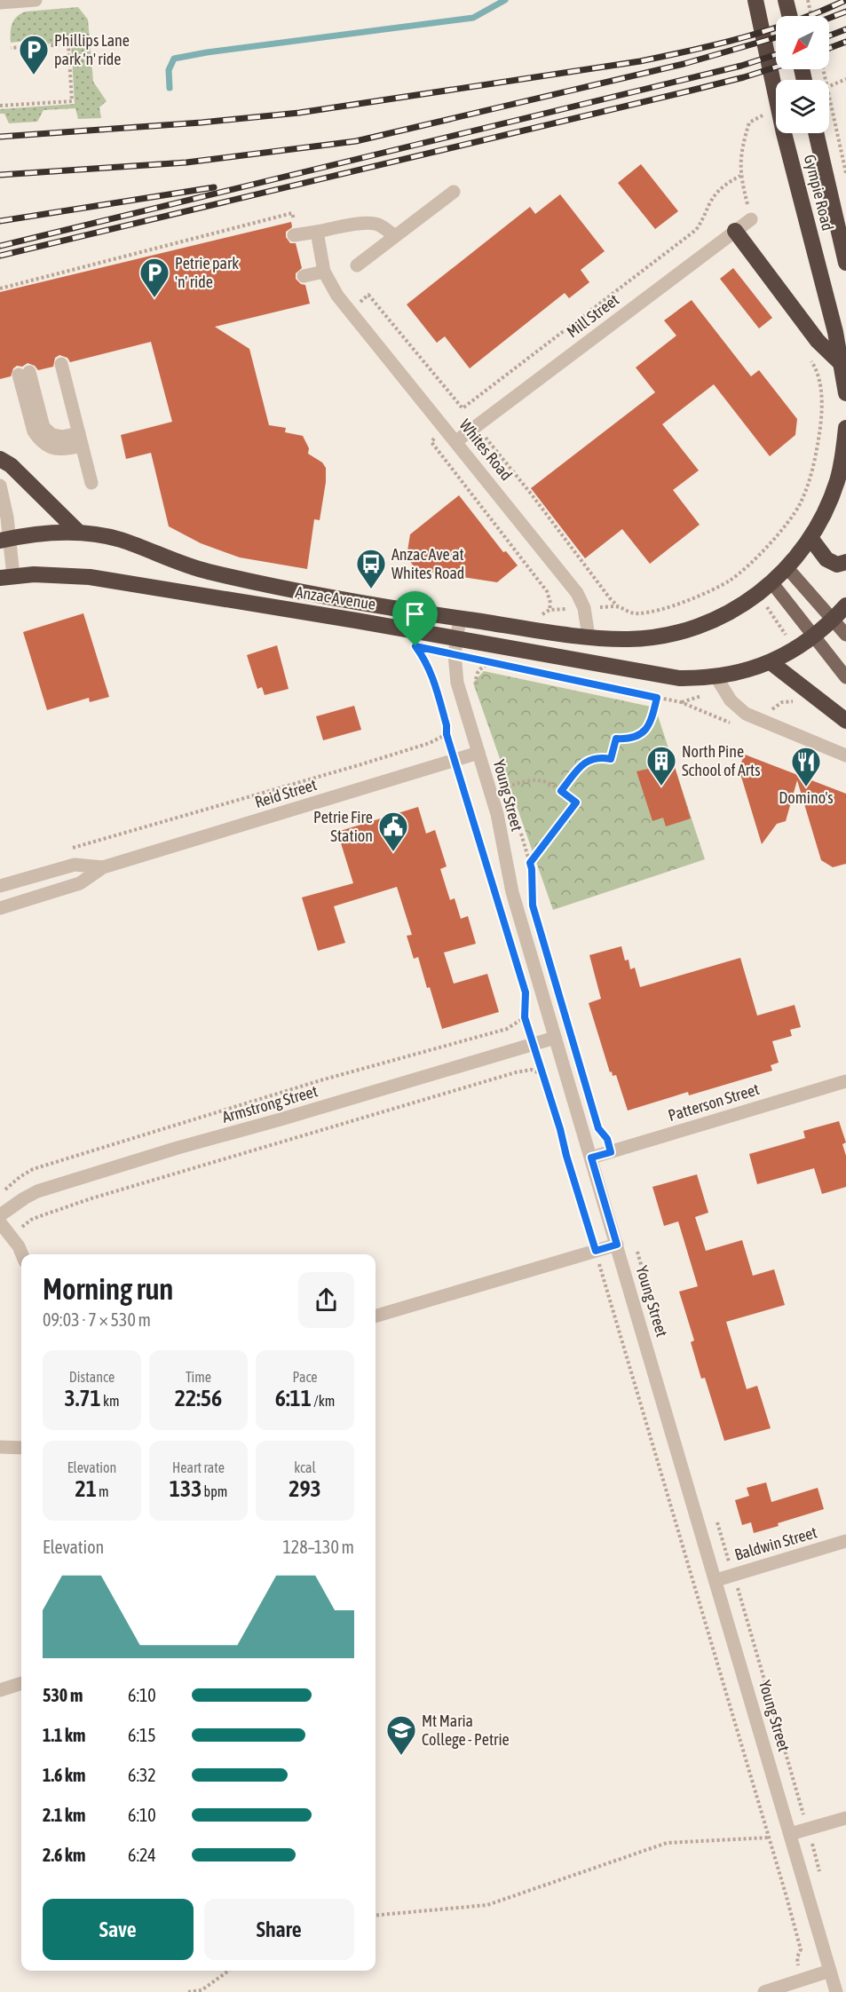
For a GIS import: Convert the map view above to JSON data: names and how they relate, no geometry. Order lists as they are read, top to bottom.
{
  "streets": {
    "highway": ["Gympie Road", "Anzac Avenue"],
    "street": [
      "Mill Street",
      "Whites Road",
      "Reid Street",
      "Young Street",
      "Patterson Street",
      "Armstrong Street",
      "Baldwin Street"
    ]
  },
  "crossings": [
    ["Mill Street", "Whites Road"],
    ["Whites Road", "Anzac Avenue"],
    ["Anzac Avenue", "Young Street"],
    ["Reid Street", "Young Street"],
    ["Young Street", "Patterson Street"],
    ["Young Street", "Armstrong Street"],
    ["Young Street", "Baldwin Street"]
  ],
  "places": {
    "parking": ["Phillips Lane park 'n' ride", "Petrie park 'n' ride"],
    "bus stop": ["Anzac Ave at Whites Road"],
    "building": ["North Pine School of Arts"],
    "restaurant": ["Domino's"],
    "public building": ["Petrie Fire Station"],
    "school or university": ["Mt Maria College - Petrie"]
  },
  "north": "bottom left",
  "page": {
    "heading": ["Morning run", "09:03 · 7 × 530 m"],
    "stats": [
      ["Distance", "3.71 km"],
      ["Time", "22:56"],
      ["Pace", "6:11 /km"],
      ["Elevation", "21 m"],
      ["Heart rate", "133 bpm"],
      ["kcal", "293"]
    ],
    "chart": ["Elevation", "128–130 m"],
    "list": [
      {
        "name": "530 m",
        "note": "6:10"
      },
      {
        "name": "1.1 km",
        "note": "6:15"
      },
      {
        "name": "1.6 km",
        "note": "6:32"
      },
      {
        "name": "2.1 km",
        "note": "6:10"
      },
      {
        "name": "2.6 km",
        "note": "6:24"
      }
    ],
    "buttons": ["Save", "Share"]
  }
}
